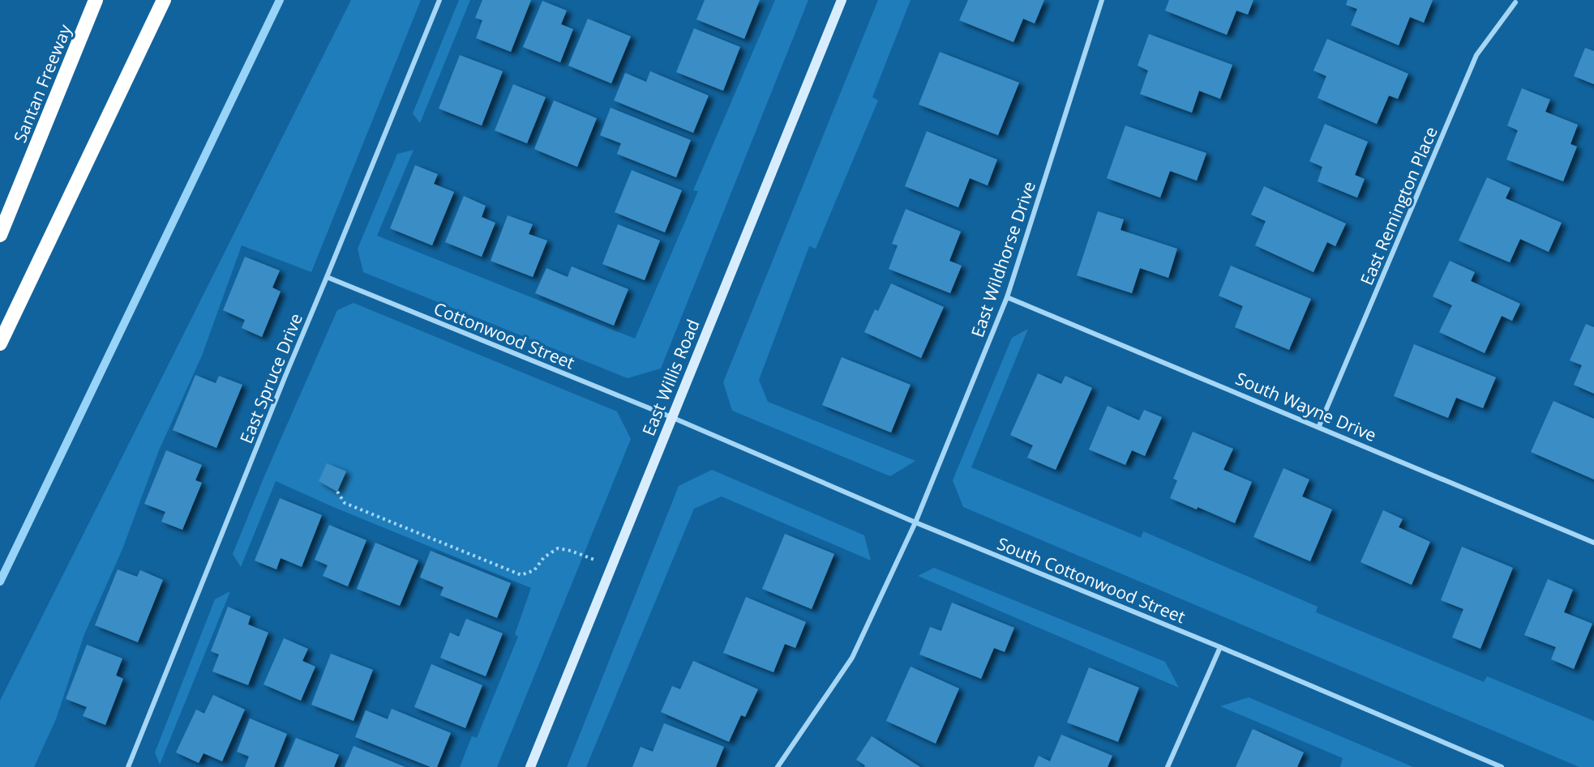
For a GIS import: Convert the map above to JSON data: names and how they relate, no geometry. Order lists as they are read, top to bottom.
{
  "streets": {
    "highway": ["Santan Freeway"],
    "street": [
      "East Remington Place",
      "East Wildhorse Drive",
      "Cottonwood Street",
      "East Willis Road",
      "East Spruce Drive",
      "South Wayne Drive",
      "South Cottonwood Street"
    ]
  },
  "crossings": [
    ["East Remington Place", "South Wayne Drive"],
    ["East Wildhorse Drive", "South Wayne Drive"],
    ["East Wildhorse Drive", "South Cottonwood Street"],
    ["Cottonwood Street", "East Willis Road"],
    ["Cottonwood Street", "East Spruce Drive"],
    ["Cottonwood Street", "South Cottonwood Street"],
    ["East Willis Road", "South Cottonwood Street"]
  ]
}
